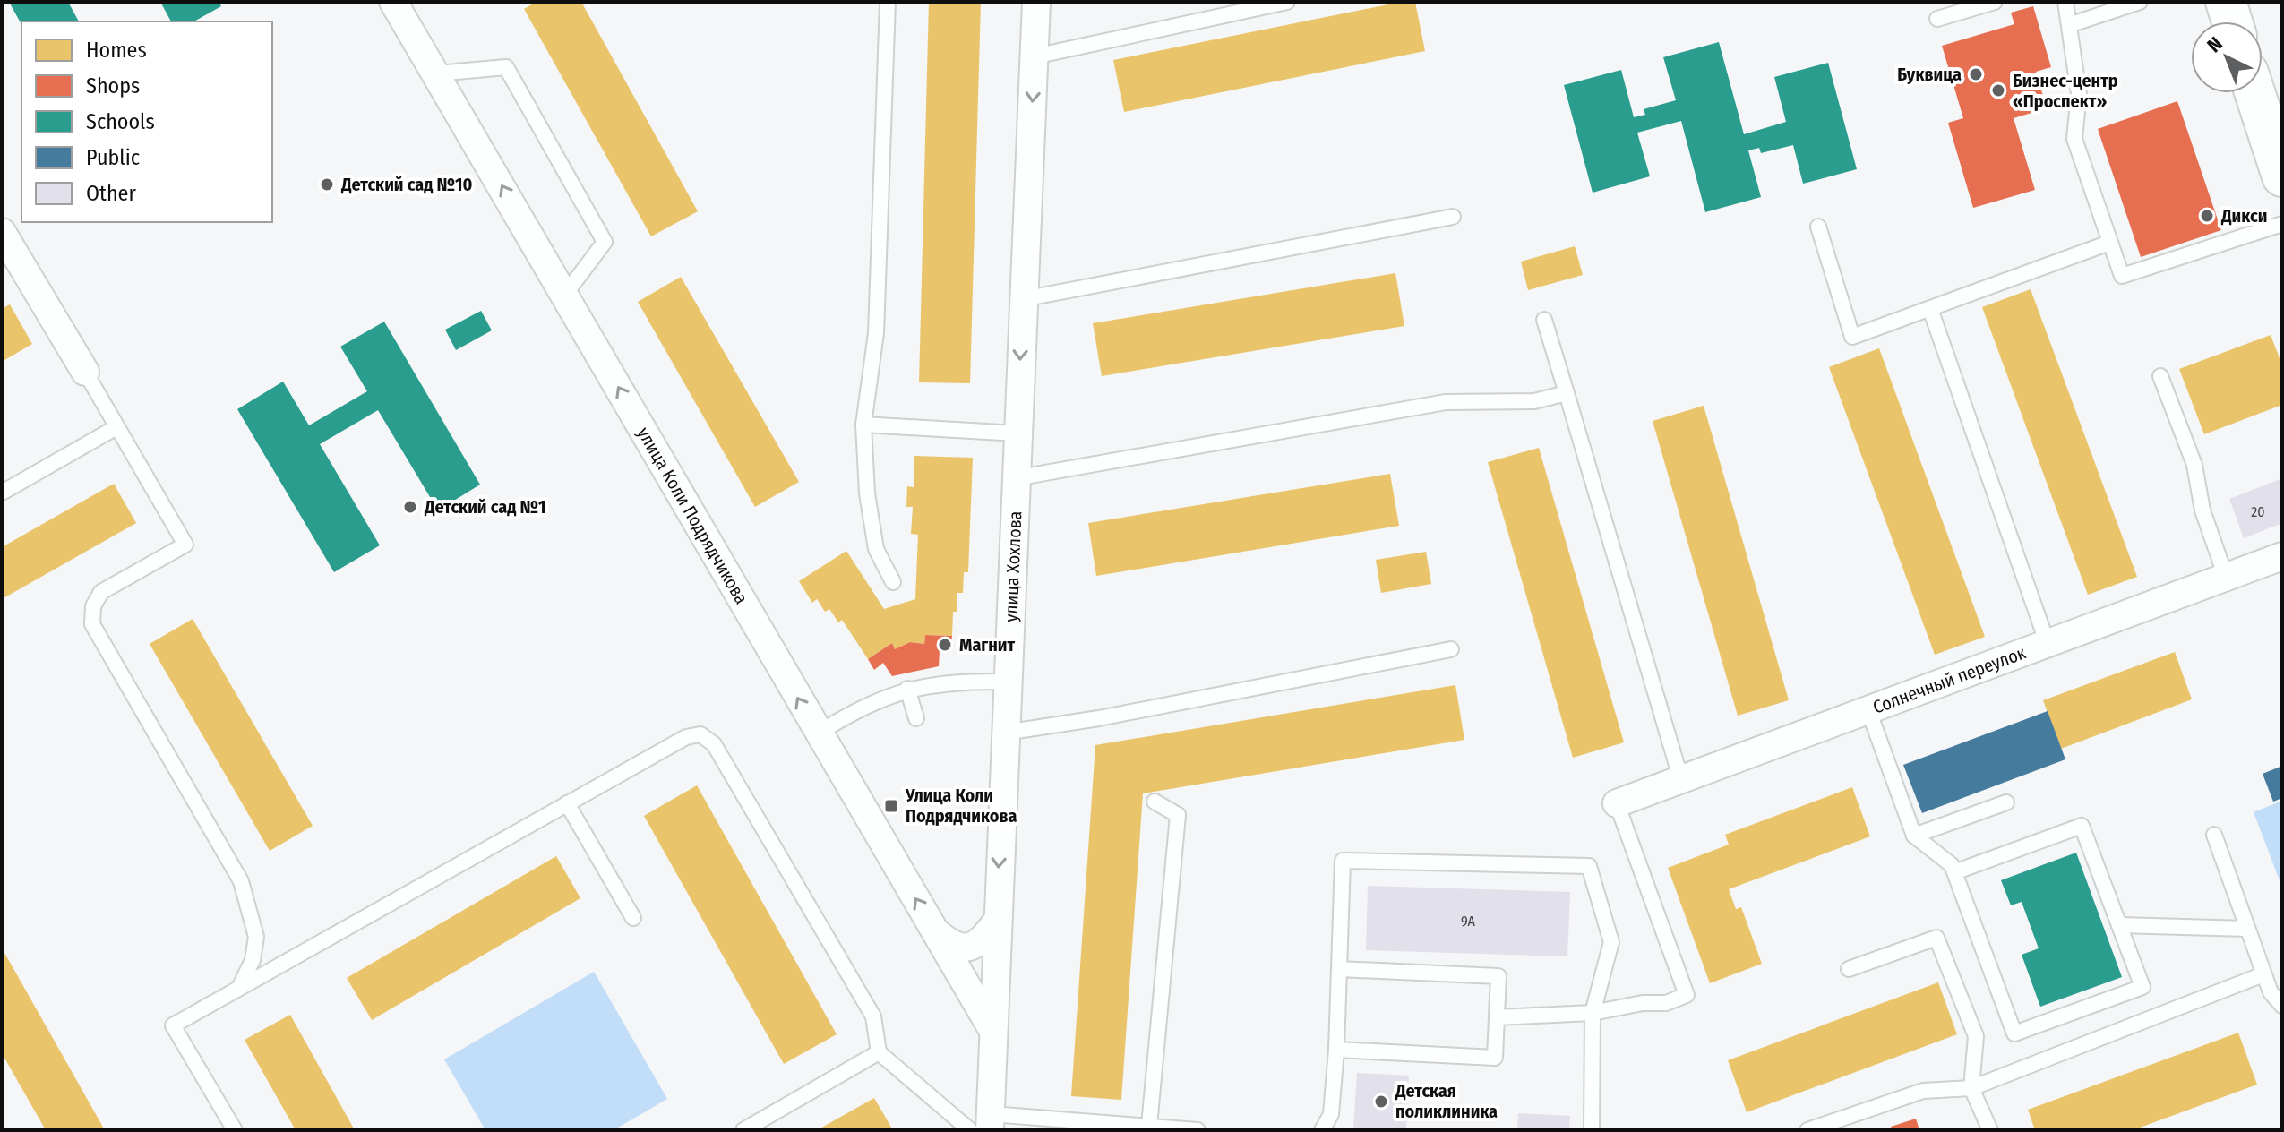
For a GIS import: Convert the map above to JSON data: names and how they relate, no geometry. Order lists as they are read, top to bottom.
{
  "streets": {
    "street": ["улица Коли Подрядчикова", "улица Хохлова", "Солнечный переулок"]
  },
  "crossings": [
    ["улица Коли Подрядчикова", "улица Хохлова"]
  ],
  "one_way": ["улица Коли Подрядчикова", "улица Хохлова"],
  "places": {
    "other": [
      "Буквица",
      "Бизнес-центр «Проспект»",
      "Детский сад №10",
      "Дикси",
      "Детский сад №1",
      "Магнит",
      "Детская поликлиника"
    ],
    "transit": ["Улица Коли Подрядчикова"]
  },
  "house_numbers": ["20", "9А"],
  "legend": [
    "Homes",
    "Shops",
    "Schools",
    "Public",
    "Other"
  ],
  "north": "top left"
}
